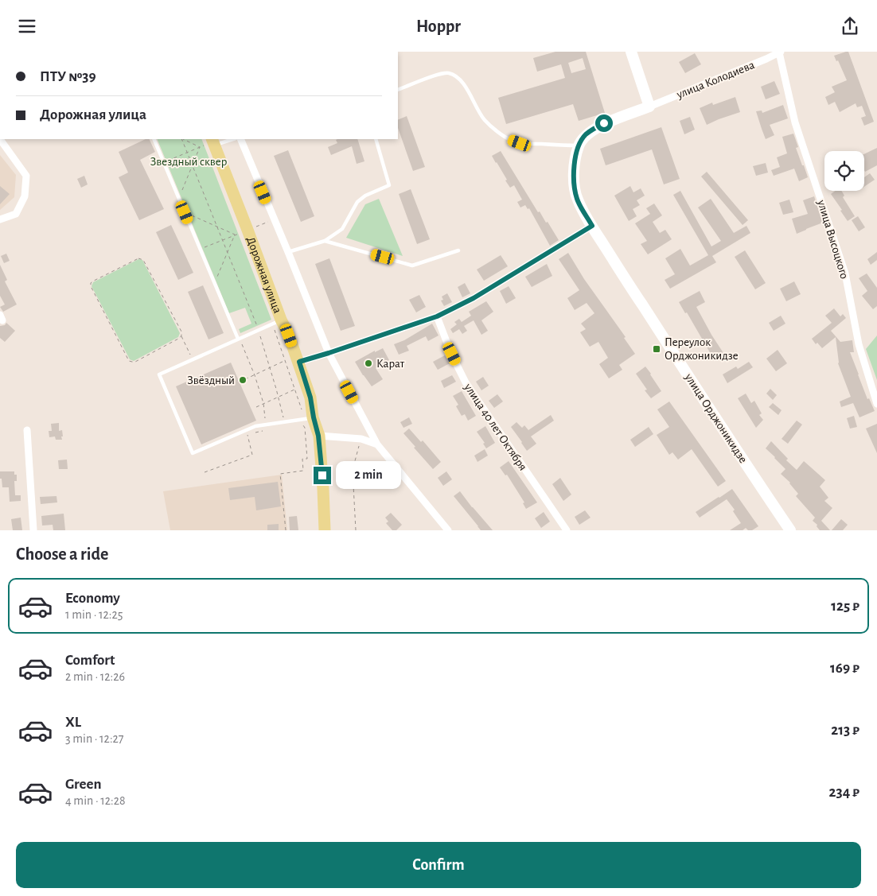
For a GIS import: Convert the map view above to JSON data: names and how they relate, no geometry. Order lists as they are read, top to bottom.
{
  "streets": {
    "main road": ["Дорожная улица", "улица Орджоникидзе"],
    "street": ["улица Колодиева", "улица Высоцкого", "улица 40 лет Октября"]
  },
  "crossings": [
    ["улица Колодиева", "улица Высоцкого"],
    ["улица Колодиева", "улица Орджоникидзе"]
  ],
  "parks": ["Звездный сквер"],
  "places": {
    "transit": ["Переулок Орджоникидзе"],
    "other": ["Карат", "Звёздный"]
  },
  "page": {
    "header": "Hoppr",
    "banner": ["ПТУ №39", "Дорожная улица"],
    "bubble": "2 min",
    "heading": "Choose a ride",
    "list": [
      {
        "name": "Economy",
        "note": "1 min · 12:25",
        "value": "125 ₽"
      },
      {
        "name": "Comfort",
        "note": "2 min · 12:26",
        "value": "169 ₽"
      },
      {
        "name": "XL",
        "note": "3 min · 12:27",
        "value": "213 ₽"
      },
      {
        "name": "Green",
        "note": "4 min · 12:28",
        "value": "234 ₽"
      }
    ],
    "buttons": "Confirm"
  }
}
